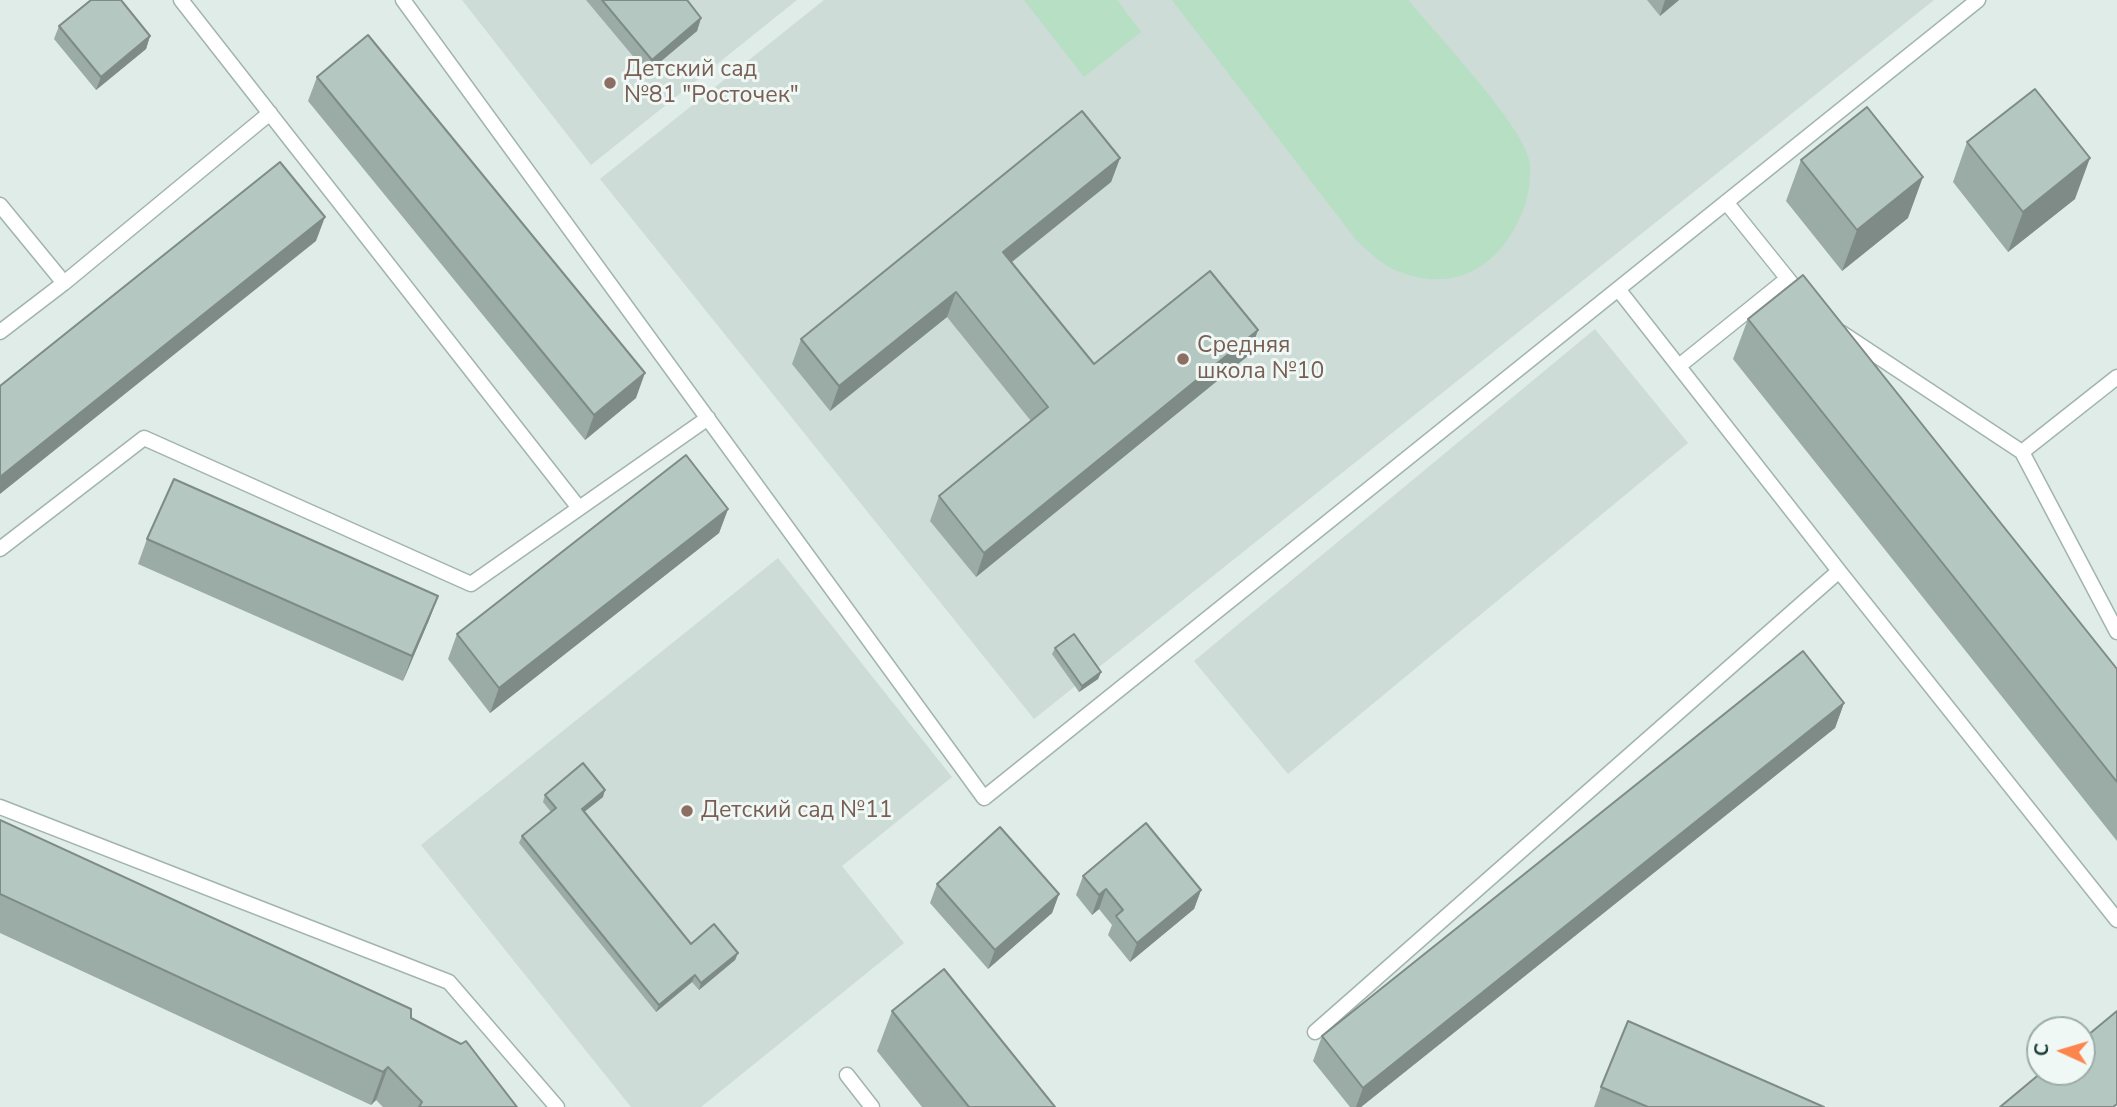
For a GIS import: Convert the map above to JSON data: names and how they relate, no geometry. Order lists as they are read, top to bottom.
{
  "places": ["Детский сад №81 \"Росточек\"", "Средняя школа №10", "Детский сад №11"],
  "north": "left"
}
